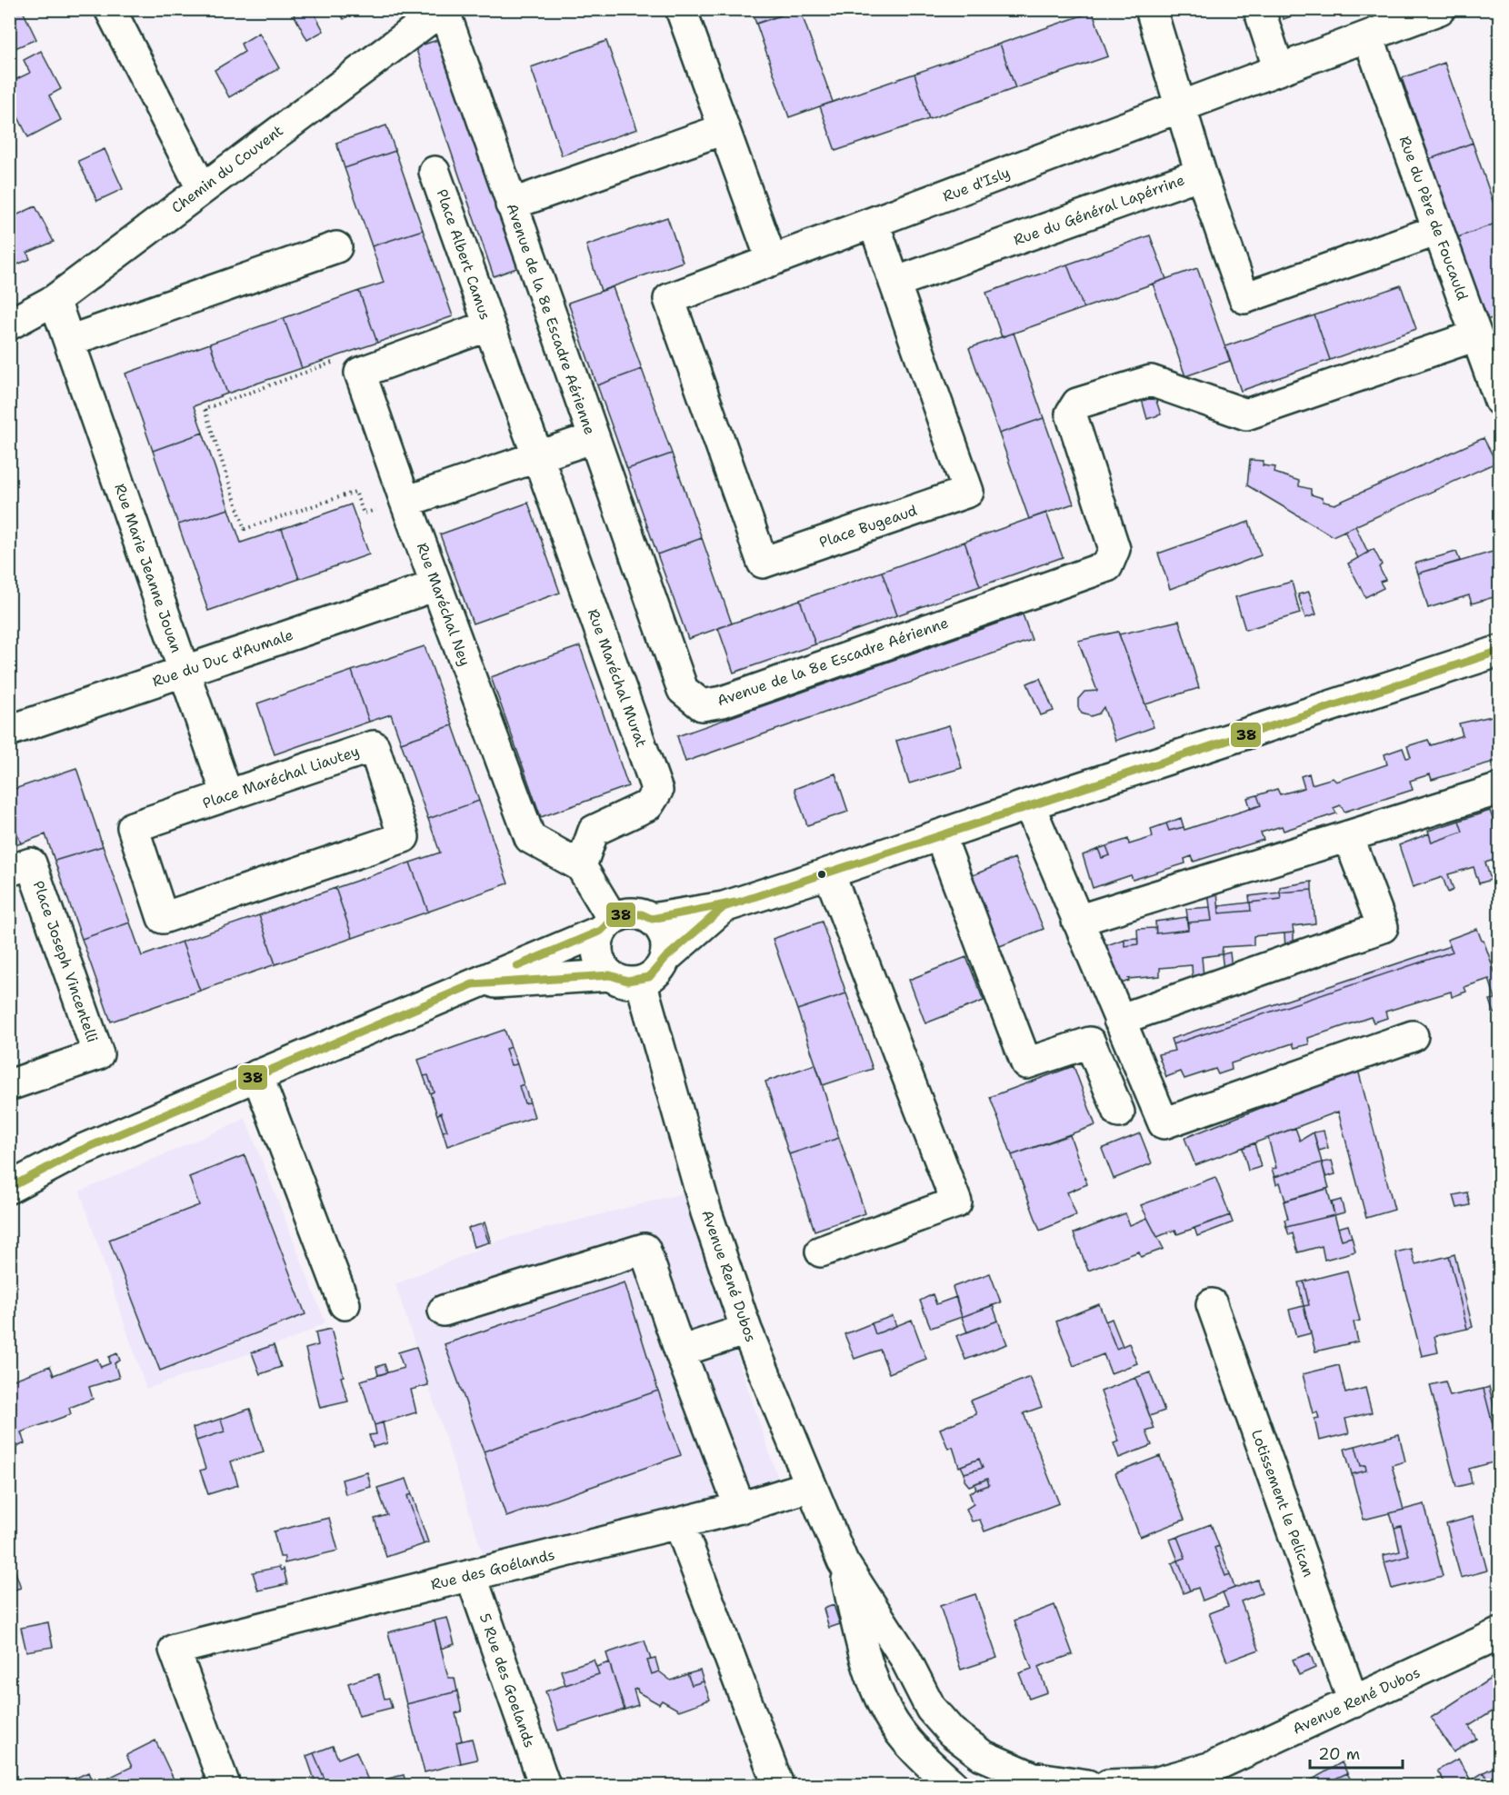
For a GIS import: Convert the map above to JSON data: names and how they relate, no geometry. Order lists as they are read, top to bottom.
{
  "streets": {
    "street": [
      "Chemin du Couvent",
      "Rue d'Isly",
      "Rue du Général Lapérrine",
      "Rue du Père de Foucauld",
      "Place Albert Camus",
      "Avenue de la 8e Escadre Aérienne",
      "Place Bugeaud",
      "Rue Marie Jeanne Jouan",
      "Rue Maréchal Ney",
      "Rue du Duc d'Aumale",
      "Rue Maréchal Murat",
      "Place Maréchal Liautey",
      "Place Joseph Vincentelli",
      "Avenue René Dubos",
      "Lotissement le Pelican",
      "Rue des Goélands",
      "5 Rue des Goelands"
    ]
  },
  "crossings": [
    ["Chemin du Couvent", "Avenue de la 8e Escadre Aérienne"],
    ["Chemin du Couvent", "Rue Marie Jeanne Jouan"],
    ["Rue d'Isly", "Rue du Père de Foucauld"],
    ["Rue d'Isly", "Place Bugeaud"],
    ["Rue du Général Lapérrine", "Rue du Père de Foucauld"],
    ["Rue du Général Lapérrine", "Place Bugeaud"],
    ["Rue du Père de Foucauld", "Avenue de la 8e Escadre Aérienne"],
    ["Place Albert Camus", "Rue Maréchal Ney"],
    ["Rue Marie Jeanne Jouan", "Rue du Duc d'Aumale"],
    ["Rue Marie Jeanne Jouan", "Place Maréchal Liautey"],
    ["Rue Maréchal Ney", "Rue du Duc d'Aumale"],
    ["Rue Maréchal Ney", "Rue Maréchal Murat"],
    ["Avenue René Dubos", "Lotissement le Pelican"],
    ["Avenue René Dubos", "Rue des Goélands"],
    ["Rue des Goélands", "5 Rue des Goelands"]
  ],
  "lines": ["transit line 38"],
  "scale_bar": "20 m"
}
